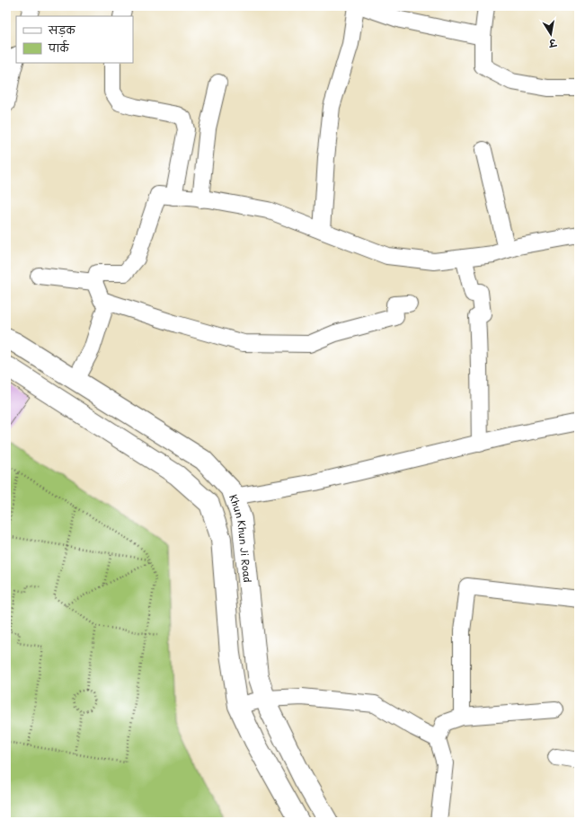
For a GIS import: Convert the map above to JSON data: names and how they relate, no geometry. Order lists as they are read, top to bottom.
{
  "streets": {
    "main road": ["Khun Khun Ji Road"]
  },
  "legend": ["सड़क", "पार्क"],
  "north": "bottom"
}
